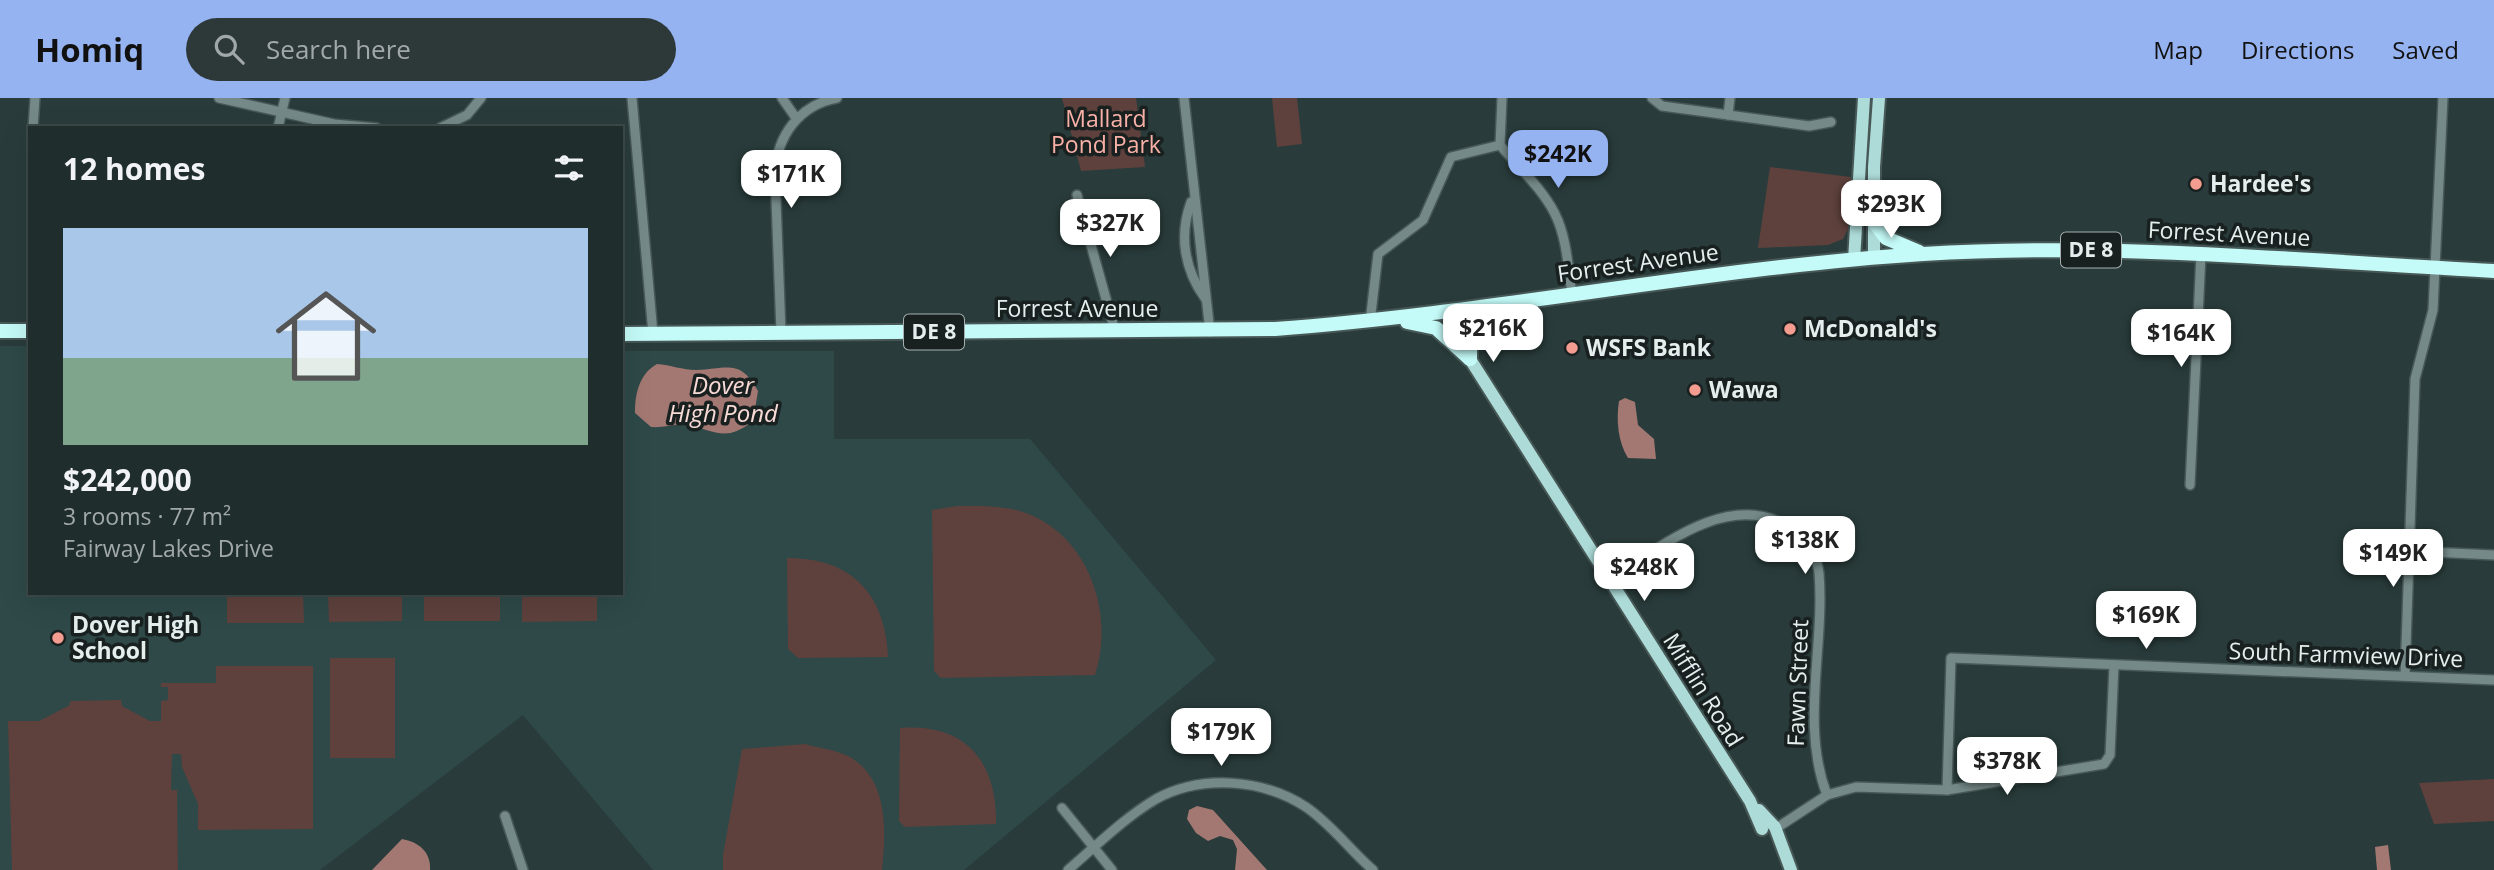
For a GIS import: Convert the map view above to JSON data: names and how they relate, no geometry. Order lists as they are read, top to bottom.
{
  "streets": {
    "highway": ["Forrest Avenue", "DE 8"],
    "main road": ["Mifflin Road"],
    "street": ["South Farmview Drive", "Fawn Street"]
  },
  "crossings": [
    ["Forrest Avenue", "Mifflin Road"],
    ["Fawn Street", "Mifflin Road"]
  ],
  "water": ["Dover High Pond"],
  "parks": ["Mallard Pond Park"],
  "places": [
    "Hardee's",
    "McDonald's",
    "WSFS Bank",
    "Wawa",
    "Dover High School"
  ],
  "page": {
    "header": "Homiq",
    "search": "Search here",
    "nav": ["Map", "Directions", "Saved"],
    "heading": "12 homes",
    "price": [
      "$242K",
      "$171K",
      "$293K",
      "$327K",
      "$216K",
      "$164K",
      "$138K",
      "$149K",
      "$248K",
      "$169K",
      "$179K",
      "$378K"
    ],
    "list": [
      {
        "name": "$242,000",
        "note": "3 rooms · 77 m² · Fairway Lakes Drive"
      }
    ]
  }
}
